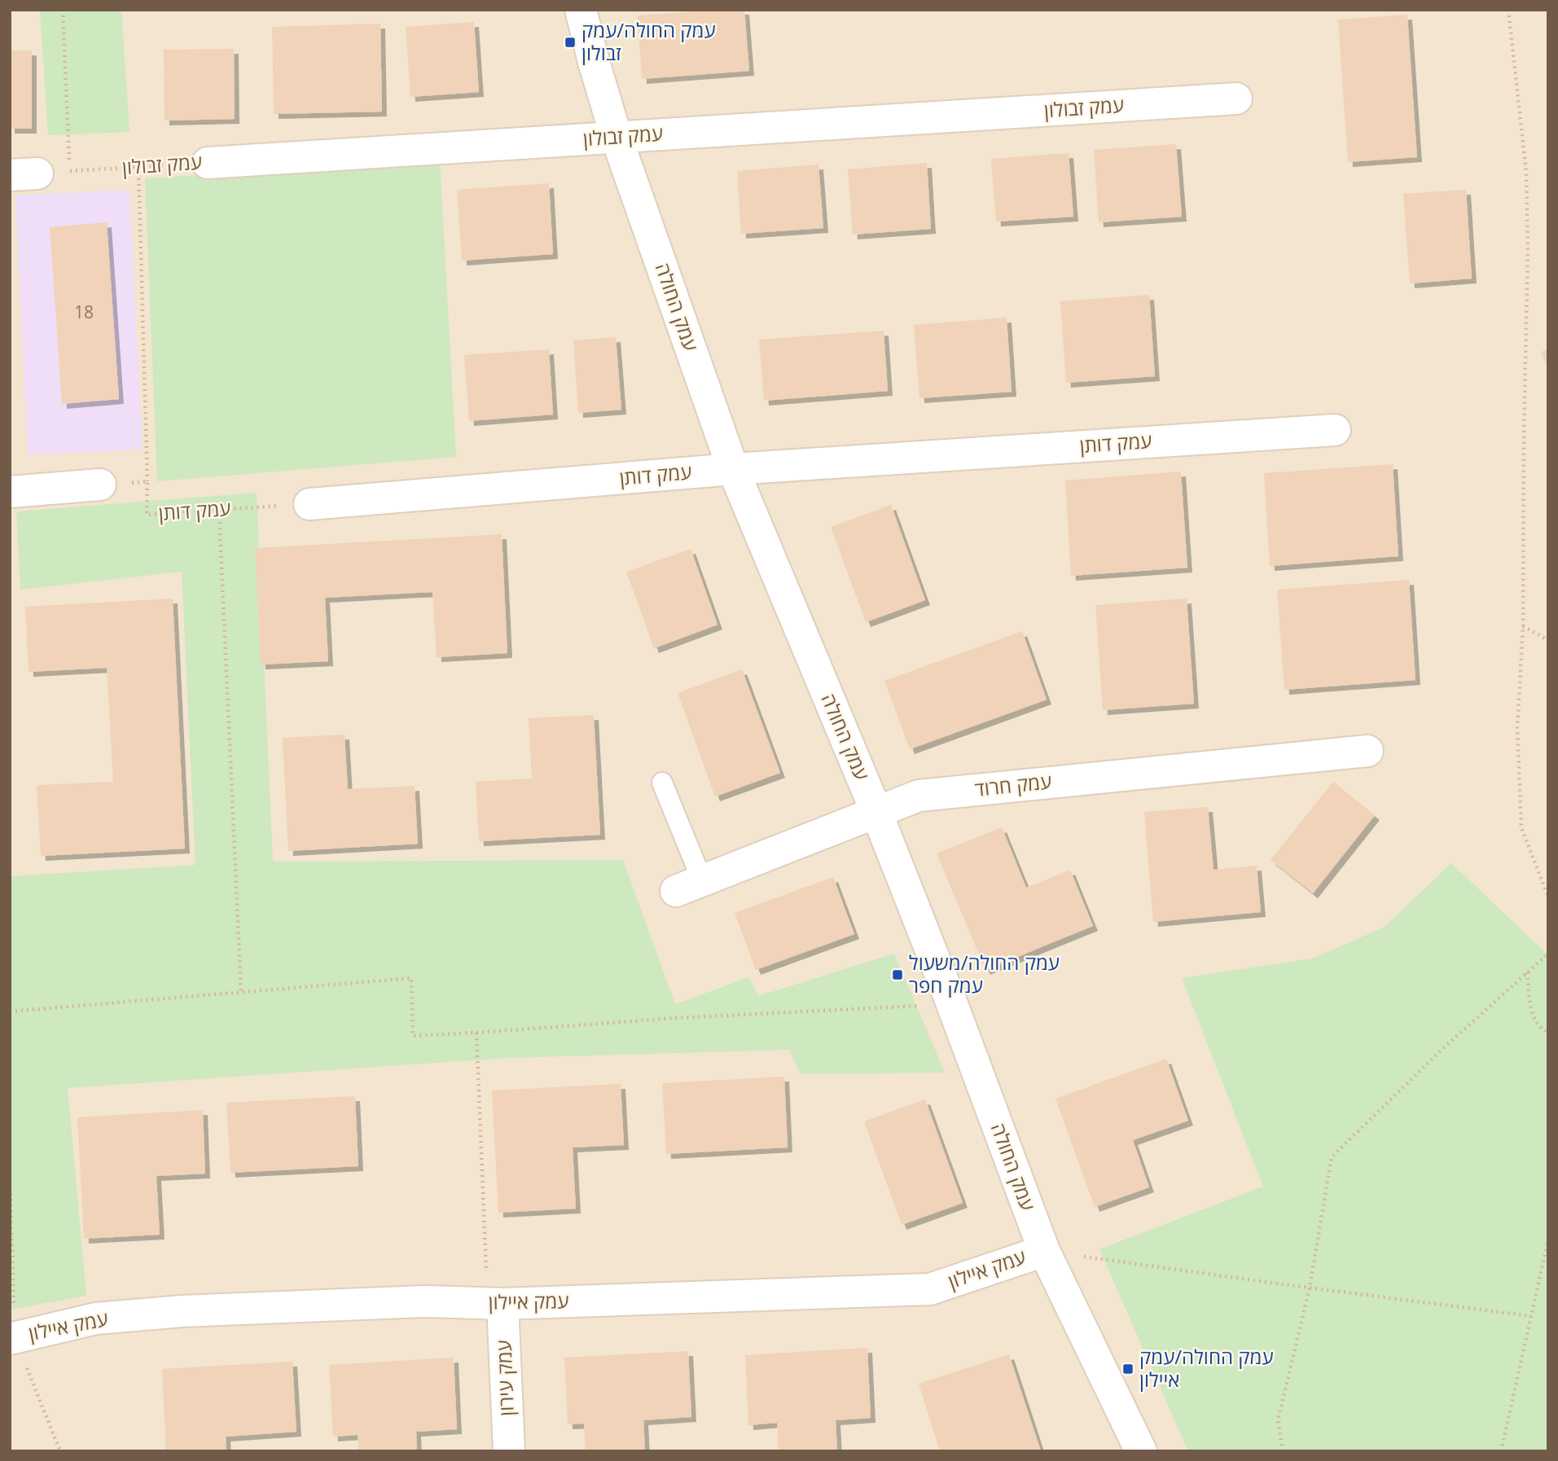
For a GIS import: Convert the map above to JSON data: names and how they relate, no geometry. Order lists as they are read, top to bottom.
{
  "streets": {
    "street": [
      "עמק זבולון",
      "עמק החולה",
      "עמק דותן",
      "עמק חרוד",
      "עמק איילון",
      "עמק עירון"
    ]
  },
  "crossings": [
    ["עמק זבולון", "עמק החולה"],
    ["עמק החולה", "עמק דותן"],
    ["עמק החולה", "עמק חרוד"],
    ["עמק החולה", "עמק איילון"],
    ["עמק איילון", "עמק עירון"]
  ],
  "places": {
    "transit": ["עמק החולה/עמק זבולון", "עמק החולה/משעול עמק חפר", "עמק החולה/עמק איילון"]
  },
  "house_numbers": ["18"]
}
